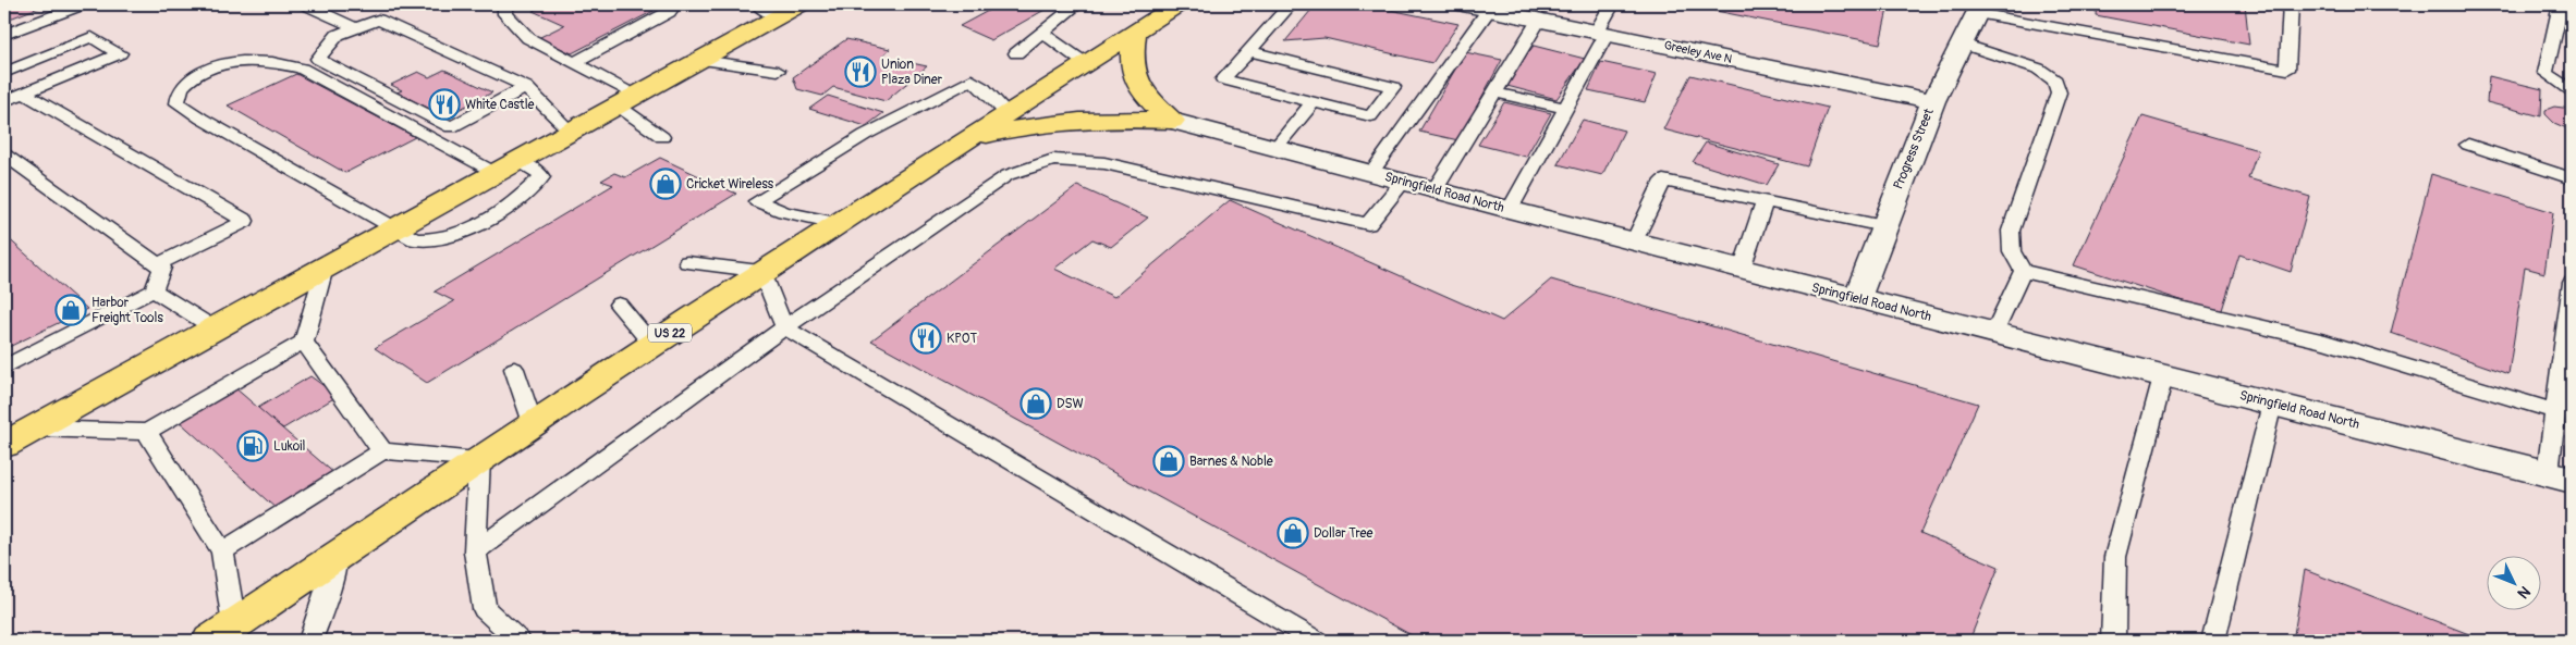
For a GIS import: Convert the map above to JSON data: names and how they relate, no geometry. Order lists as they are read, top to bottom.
{
  "streets": {
    "highway": ["US 22"],
    "street": ["Greeley Ave N", "Progress Street", "Springfield Road North"]
  },
  "crossings": [
    ["Greeley Ave N", "Progress Street"],
    ["Progress Street", "Springfield Road North"]
  ],
  "places": {
    "restaurant": ["Union Plaza Diner", "White Castle", "KPOT"],
    "shop": [
      "Cricket Wireless",
      "Harbor Freight Tools",
      "DSW",
      "Barnes & Noble",
      "Dollar Tree"
    ],
    "fuel station": ["Lukoil"]
  },
  "north": "bottom right"
}
